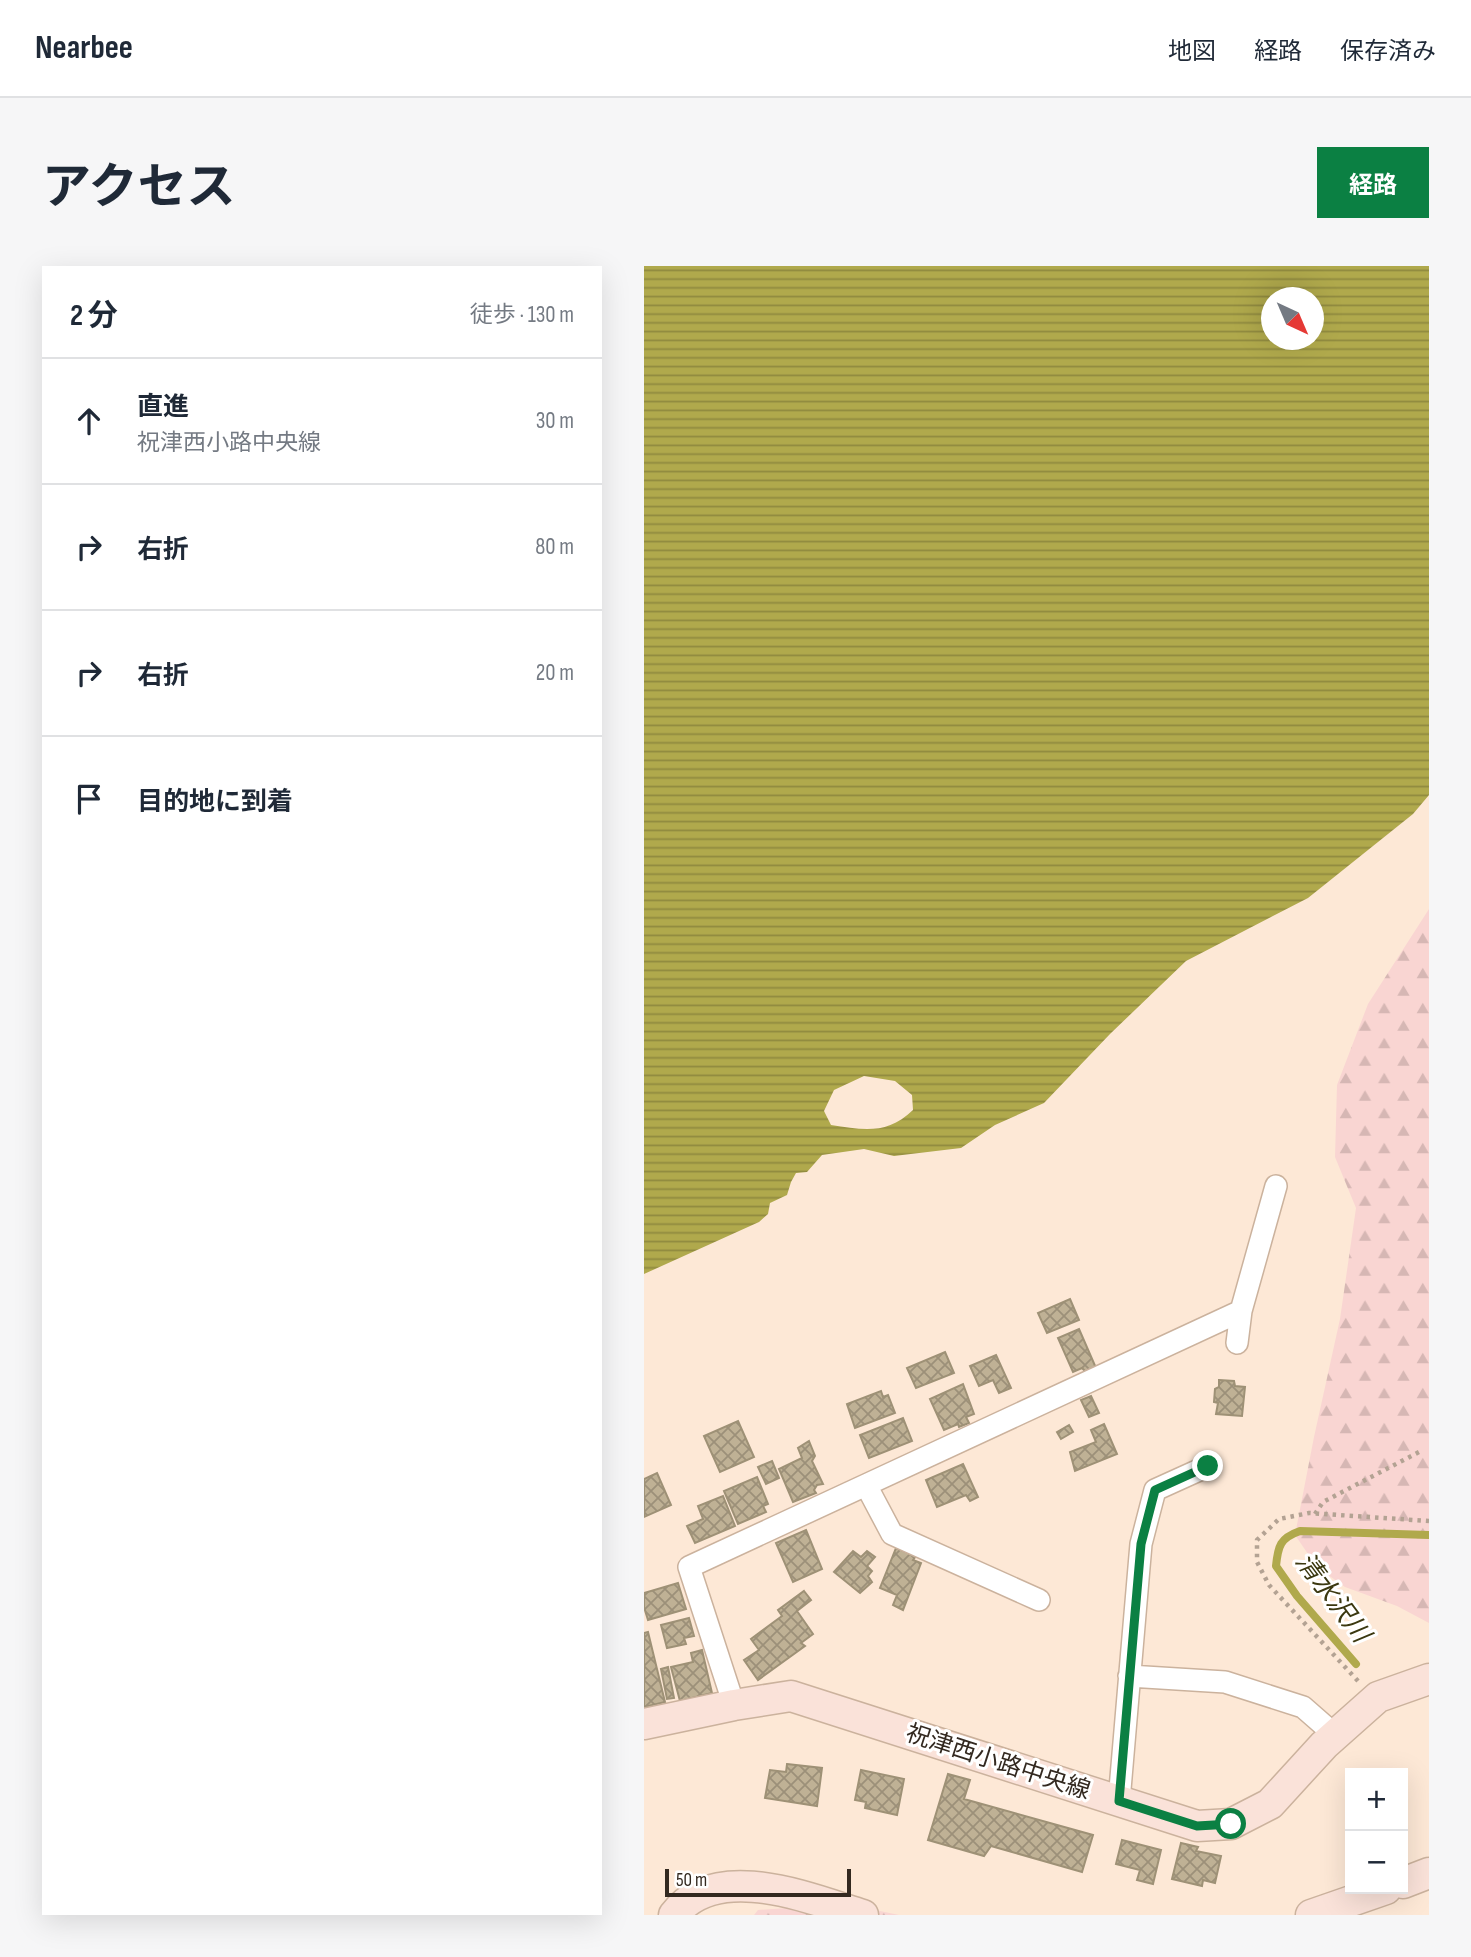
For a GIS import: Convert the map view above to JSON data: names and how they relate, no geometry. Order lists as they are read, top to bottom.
{
  "streets": {
    "main road": ["祝津西小路中央線"]
  },
  "water": ["清水沢川"],
  "scale_bar": "50 m",
  "north": "bottom right",
  "page": {
    "header": "Nearbee",
    "nav": ["地図", "経路", "保存済み"],
    "title": "アクセス",
    "buttons": "経路",
    "heading": ["2 分", "徒歩 · 130 m"],
    "list": [
      ["直進", "祝津西小路中央線", "30 m"],
      ["右折", "80 m"],
      ["右折", "20 m"],
      "目的地に到着"
    ],
    "map_buttons": ["+", "−"],
    "scale": "50 m"
  }
}
